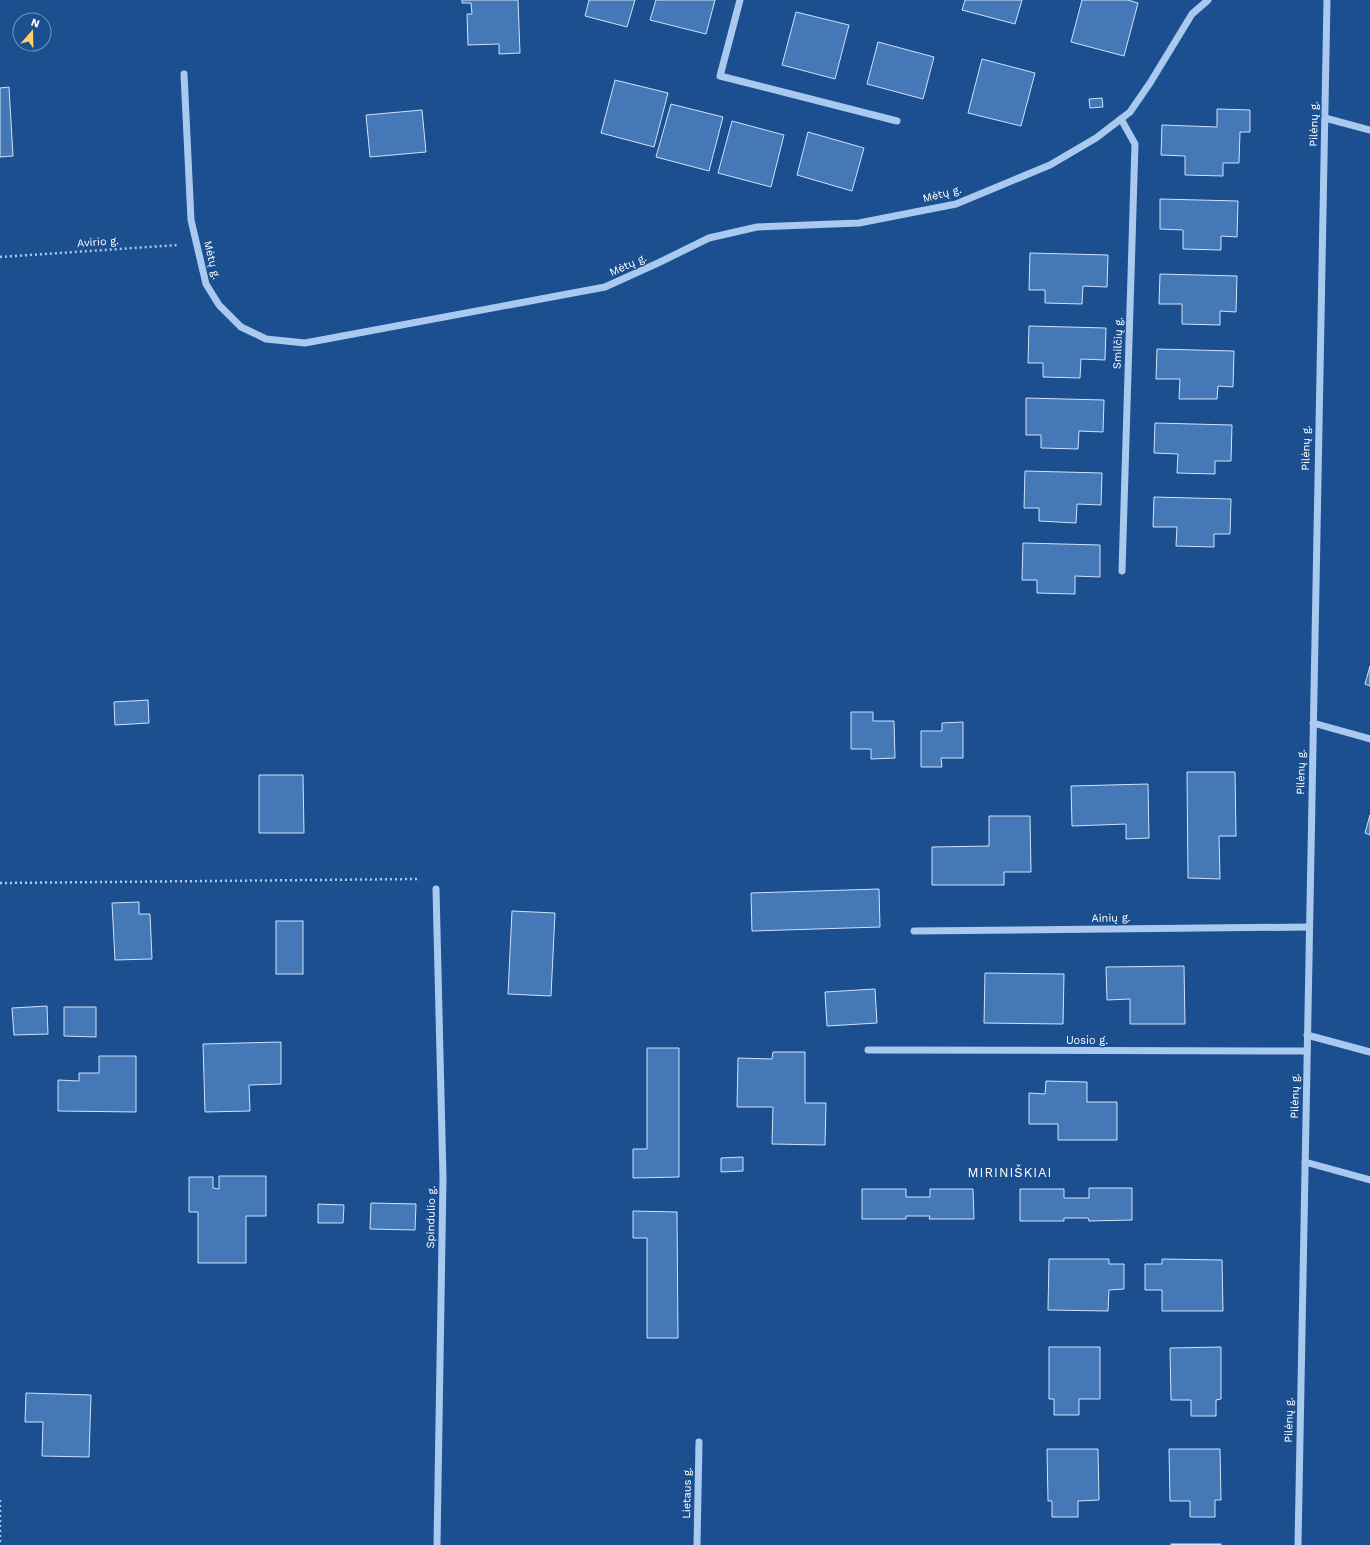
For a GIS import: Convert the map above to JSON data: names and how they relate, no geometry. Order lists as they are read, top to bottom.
{
  "streets": {
    "street": [
      "Pilėnų g.",
      "Mėtų g.",
      "Smilčių g.",
      "Ainių g.",
      "Uosio g.",
      "Spindulio g.",
      "Lietaus g."
    ],
    "path": ["Avirio g."]
  },
  "crossings": [
    ["Pilėnų g.", "Ainių g."],
    ["Pilėnų g.", "Uosio g."],
    ["Mėtų g.", "Avirio g."],
    ["Mėtų g.", "Smilčių g."]
  ],
  "districts": ["MIRINIŠKIAI"],
  "north": "top"
}
